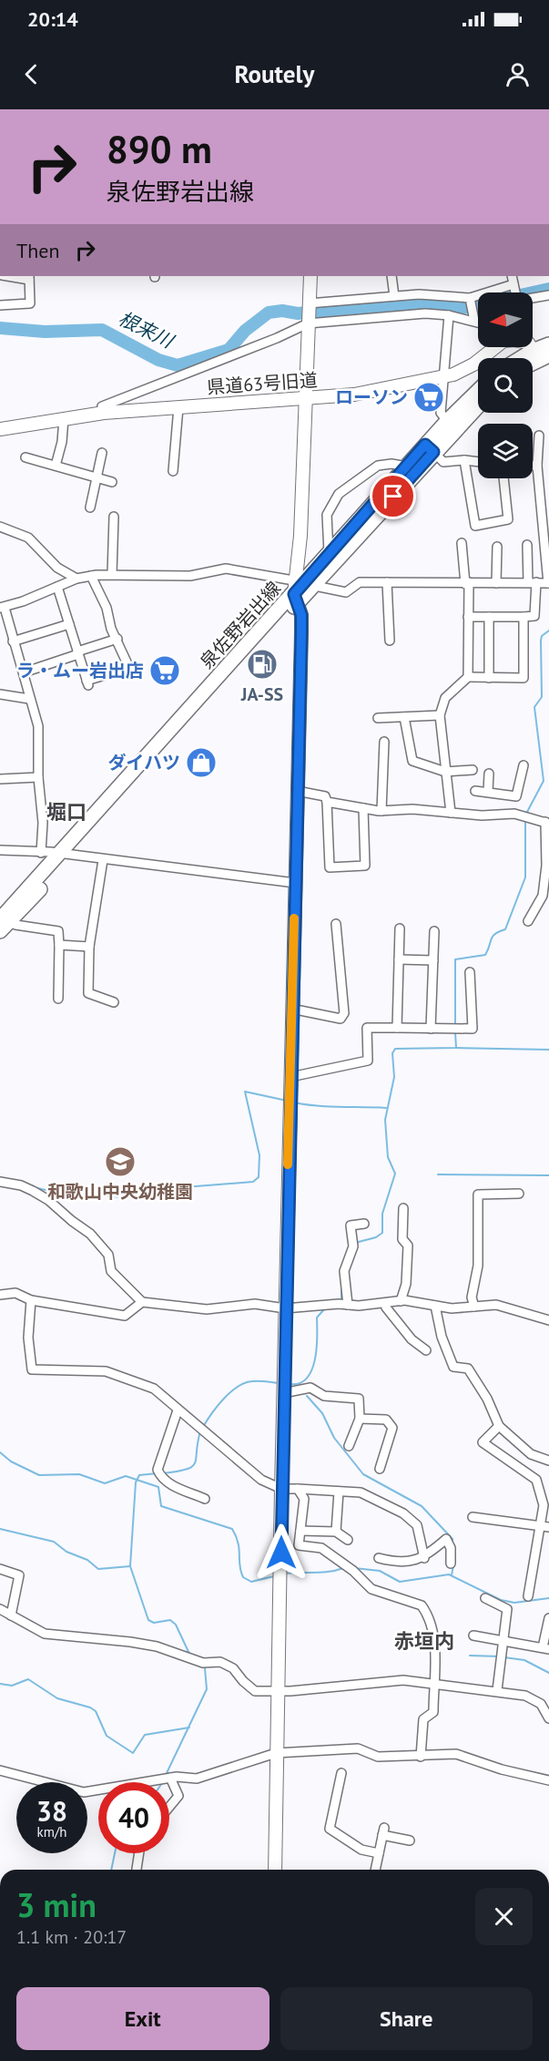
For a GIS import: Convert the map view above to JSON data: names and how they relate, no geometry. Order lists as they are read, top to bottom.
{
  "streets": {
    "main road": ["泉佐野岩出線"],
    "street": ["県道63号旧道"]
  },
  "districts": ["堀口", "赤垣内"],
  "water": ["根来川"],
  "places": {
    "supermarket": ["ローソン", "ラ・ムー岩出店"],
    "fuel station": ["JA-SS"],
    "shop": ["ダイハツ"],
    "school or university": ["和歌山中央幼稚園"]
  },
  "north": "left",
  "page": {
    "status": "20:14",
    "header": "Routely",
    "turn": ["890 m", "泉佐野岩出線"],
    "then": "Then",
    "speed": "38 km/h",
    "limit": "40",
    "heading": ["3 min", "1.1 km · 20:17"],
    "buttons": ["Exit", "Share"]
  }
}
